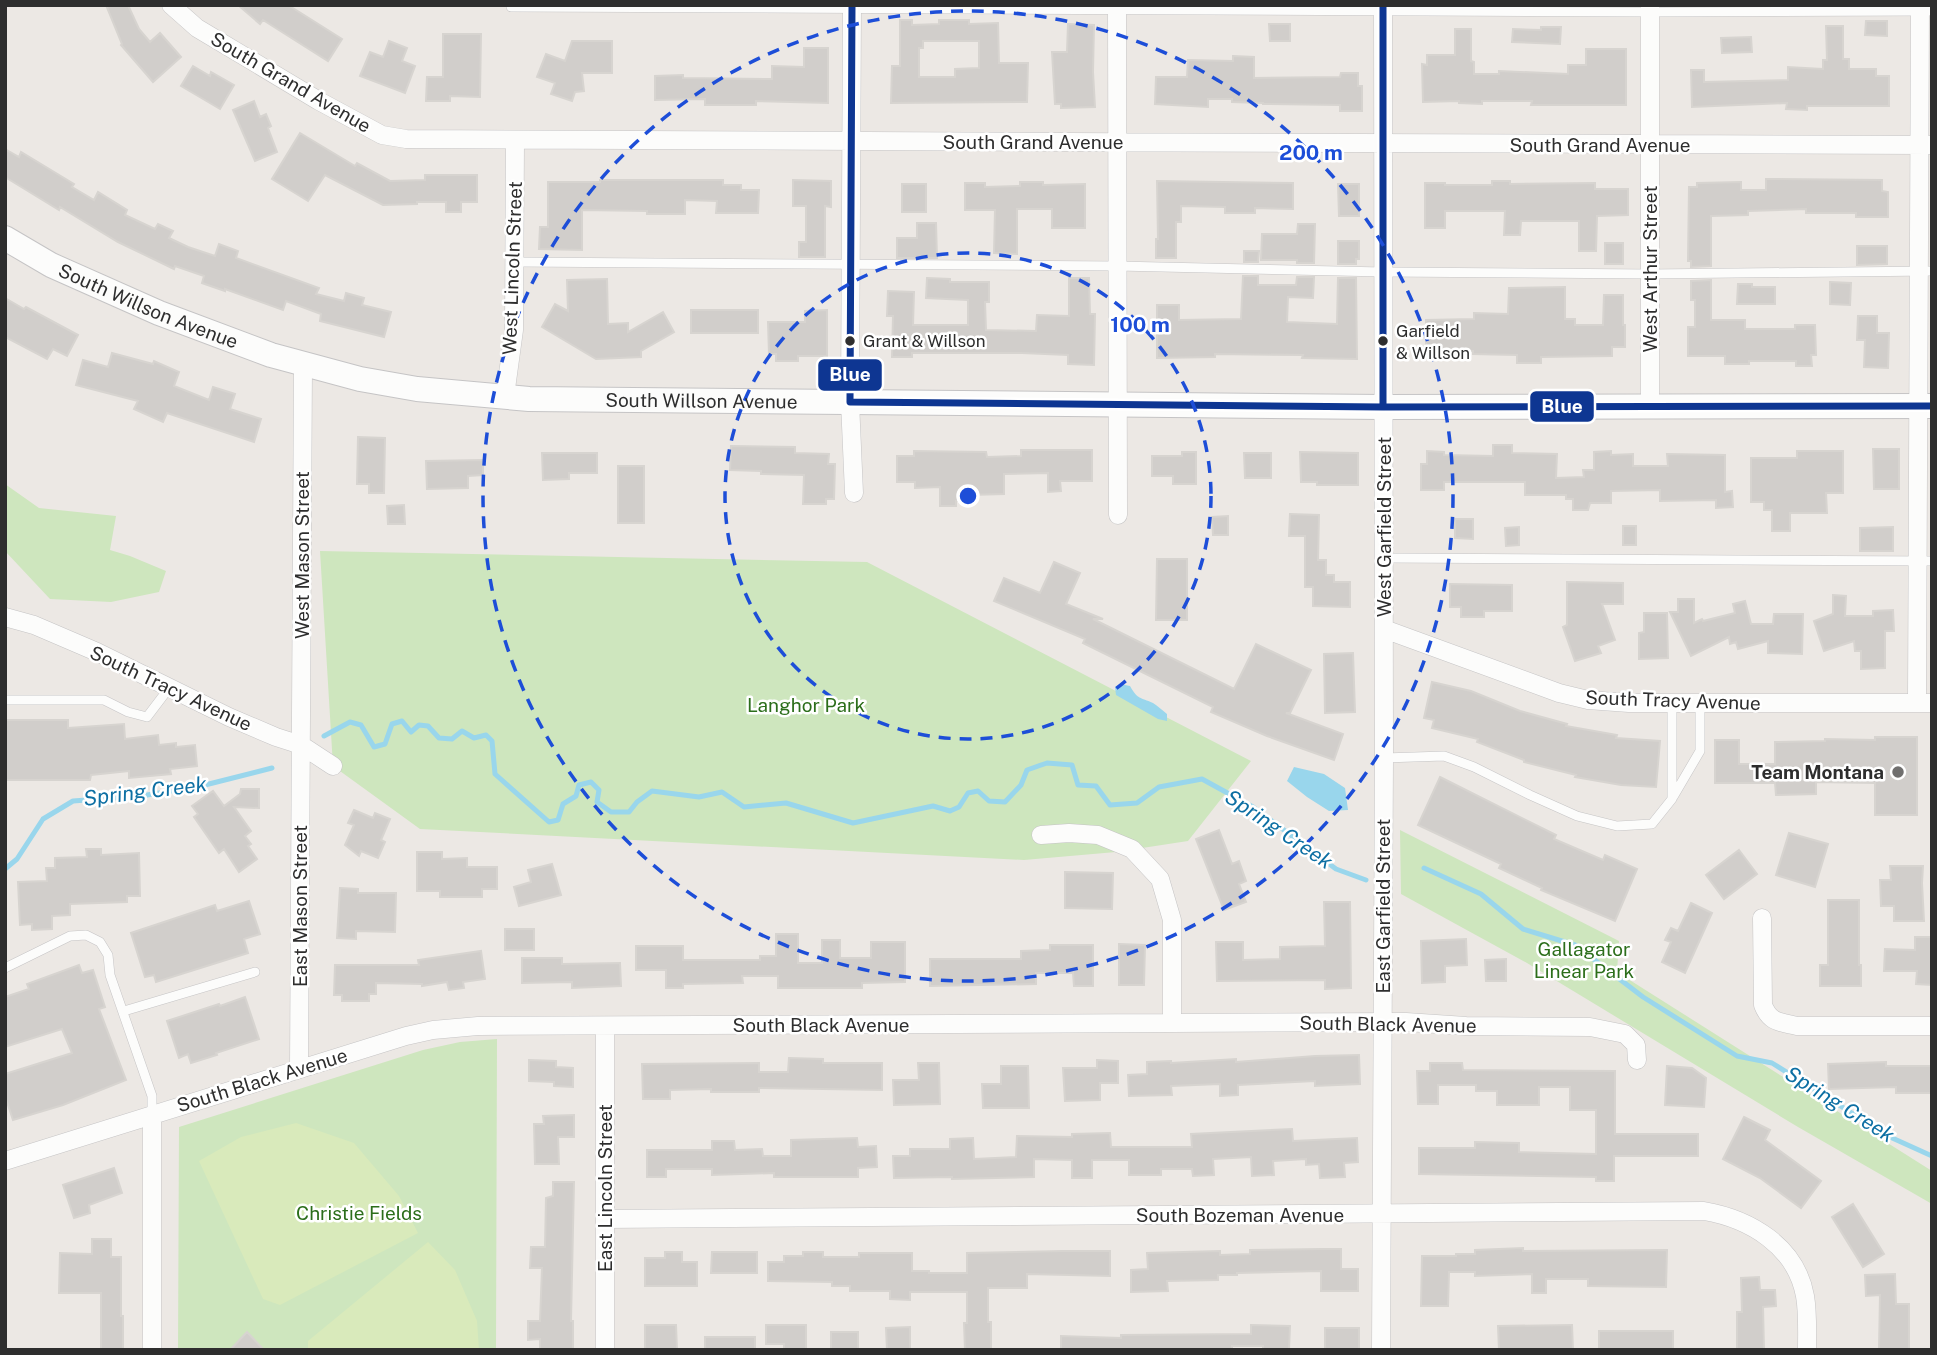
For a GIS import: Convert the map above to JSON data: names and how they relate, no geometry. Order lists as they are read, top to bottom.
{
  "streets": {
    "main road": ["South Willson Avenue"],
    "street": [
      "South Grand Avenue",
      "West Lincoln Street",
      "West Arthur Street",
      "West Garfield Street",
      "West Mason Street",
      "South Tracy Avenue",
      "East Mason Street",
      "East Garfield Street",
      "South Black Avenue",
      "East Lincoln Street",
      "South Bozeman Avenue"
    ]
  },
  "crossings": [
    ["South Grand Avenue", "West Lincoln Street"],
    ["South Grand Avenue", "West Arthur Street"],
    ["South Grand Avenue", "West Garfield Street"],
    ["West Lincoln Street", "South Willson Avenue"],
    ["West Arthur Street", "South Willson Avenue"],
    ["South Willson Avenue", "West Garfield Street"],
    ["South Willson Avenue", "West Mason Street"],
    ["West Garfield Street", "South Tracy Avenue"],
    ["West Garfield Street", "East Garfield Street"],
    ["West Mason Street", "South Tracy Avenue"],
    ["West Mason Street", "East Mason Street"],
    ["South Tracy Avenue", "East Mason Street"],
    ["South Tracy Avenue", "East Garfield Street"],
    ["East Mason Street", "South Black Avenue"],
    ["East Garfield Street", "South Black Avenue"],
    ["East Garfield Street", "South Bozeman Avenue"],
    ["South Black Avenue", "East Lincoln Street"],
    ["East Lincoln Street", "South Bozeman Avenue"]
  ],
  "water": ["Spring Creek"],
  "parks": ["Langhor Park", "Gallagator Linear Park", "Christie Fields"],
  "places": ["Grant & Willson", "Garfield & Willson", "Team Montana"],
  "lines": ["transit line Blue"],
  "rings": ["200 m", "100 m"]
}
